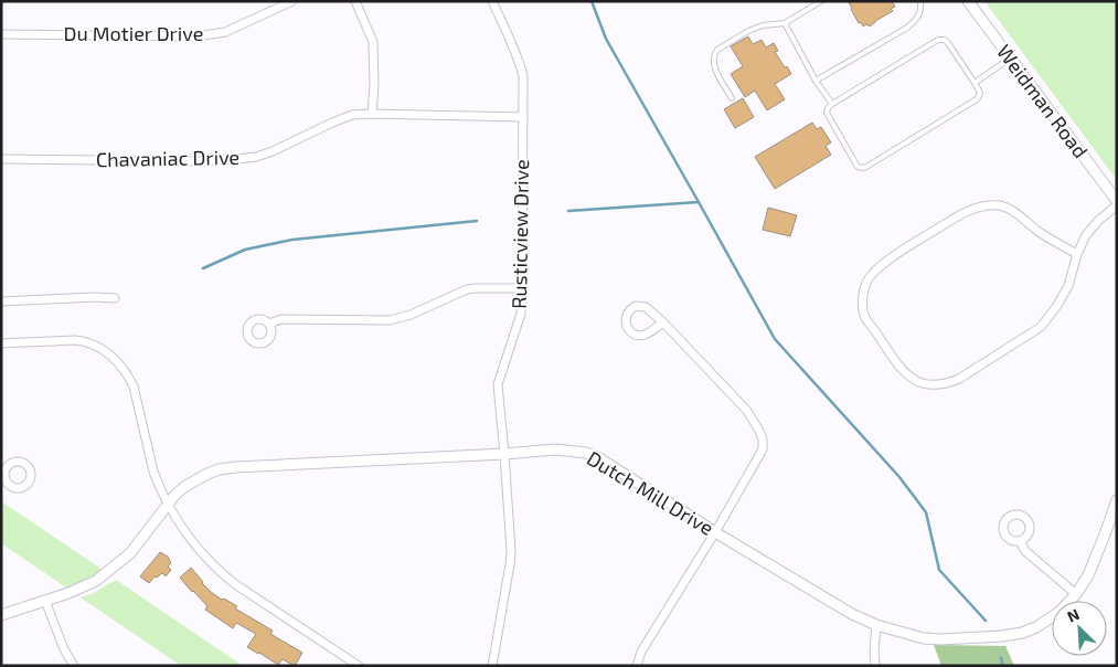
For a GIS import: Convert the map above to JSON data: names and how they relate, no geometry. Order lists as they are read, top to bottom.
{
  "streets": {
    "street": [
      "Du Motier Drive",
      "Weidman Road",
      "Chavaniac Drive",
      "Rusticview Drive",
      "Dutch Mill Drive"
    ]
  },
  "crossings": [
    ["Chavaniac Drive", "Rusticview Drive"],
    ["Rusticview Drive", "Dutch Mill Drive"]
  ],
  "north": "top left"
}
